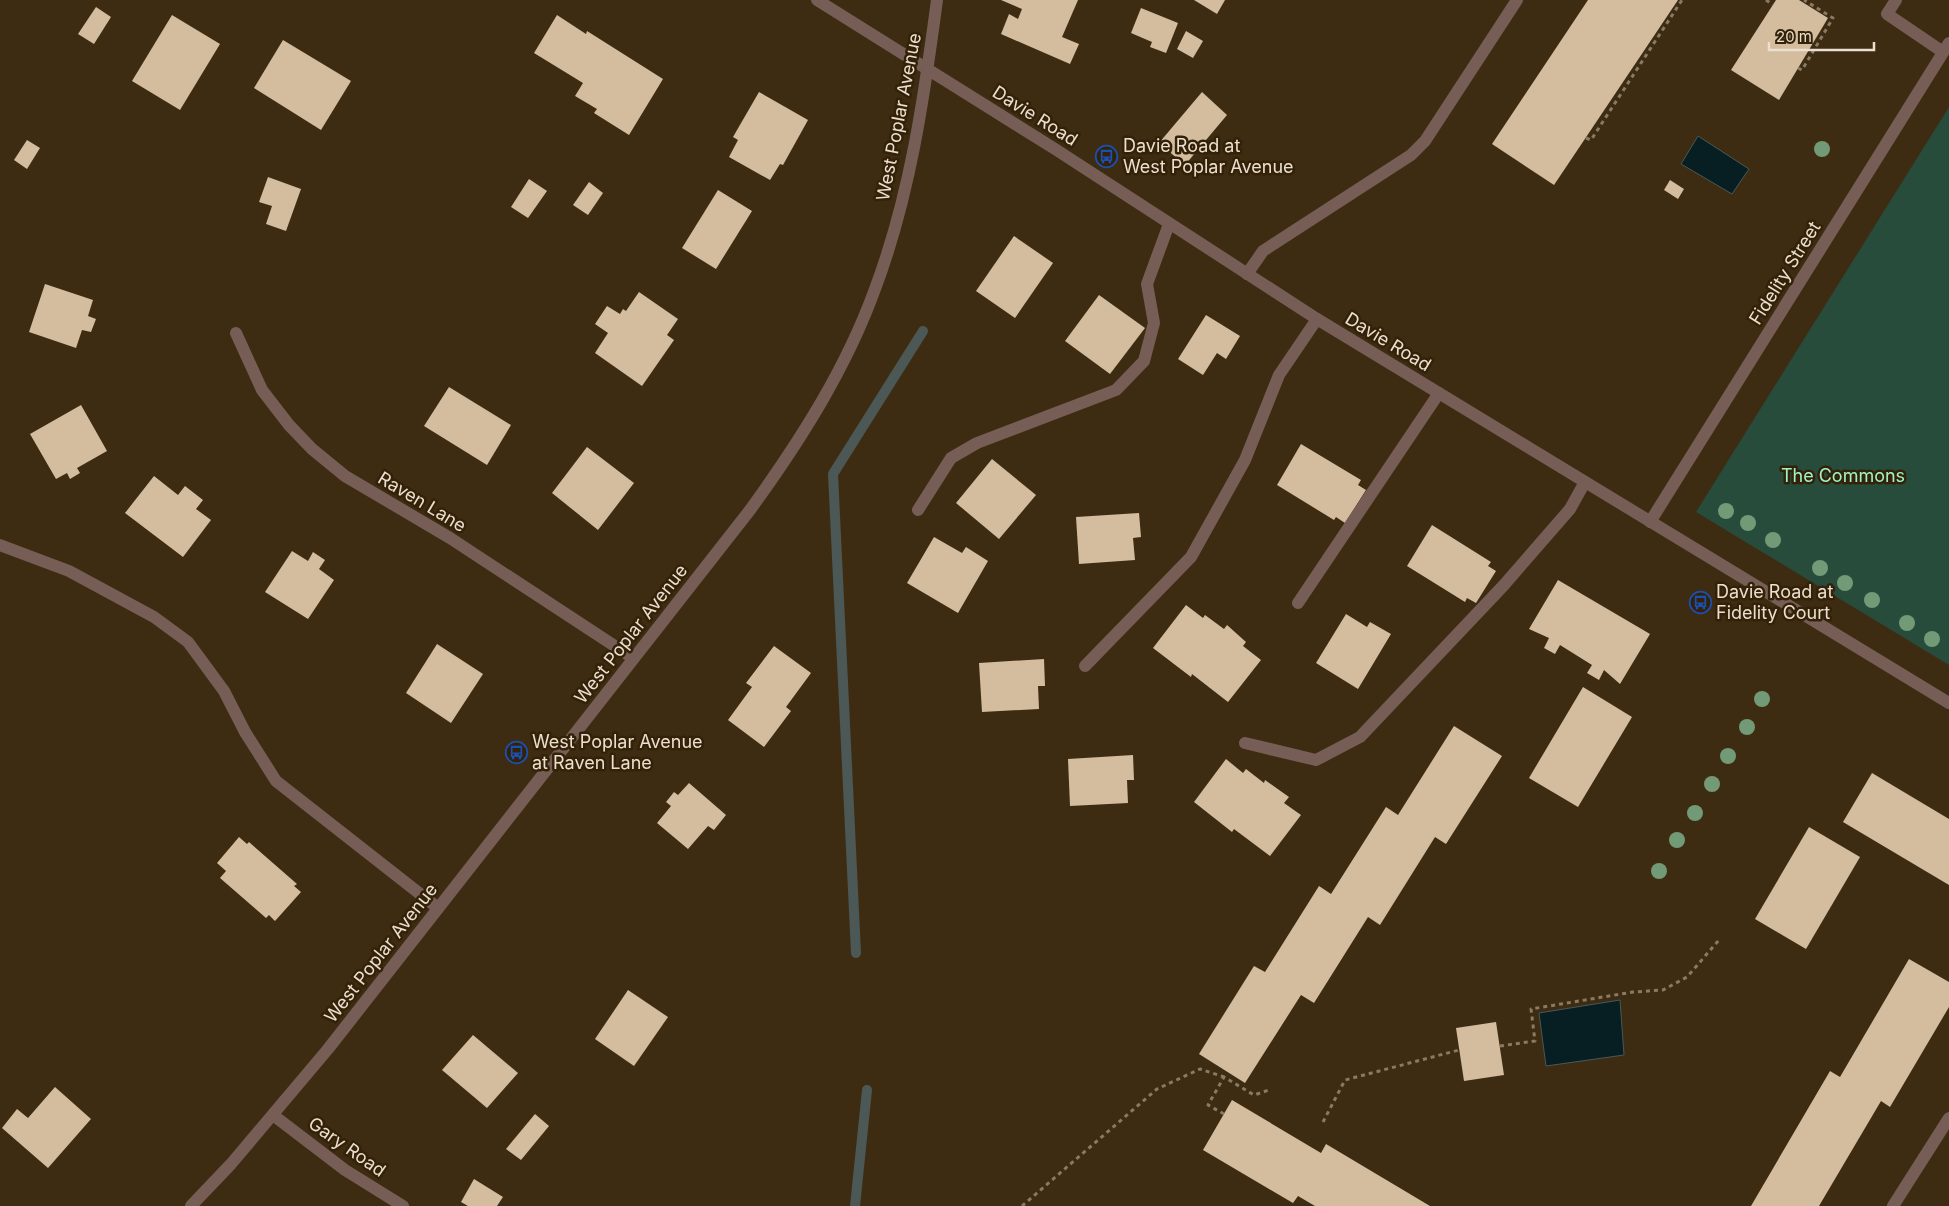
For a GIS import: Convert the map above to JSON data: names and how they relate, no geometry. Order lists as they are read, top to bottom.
{
  "streets": {
    "street": [
      "Davie Road",
      "West Poplar Avenue",
      "Fidelity Street",
      "Raven Lane",
      "Gary Road"
    ]
  },
  "crossings": [
    ["Davie Road", "West Poplar Avenue"],
    ["Davie Road", "Fidelity Street"],
    ["West Poplar Avenue", "Raven Lane"],
    ["West Poplar Avenue", "Gary Road"]
  ],
  "parks": ["The Commons"],
  "places": {
    "bus stop": ["Davie Road at West Poplar Avenue", "Davie Road at Fidelity Court", "West Poplar Avenue at Raven Lane"]
  },
  "scale_bar": "20 m"
}
